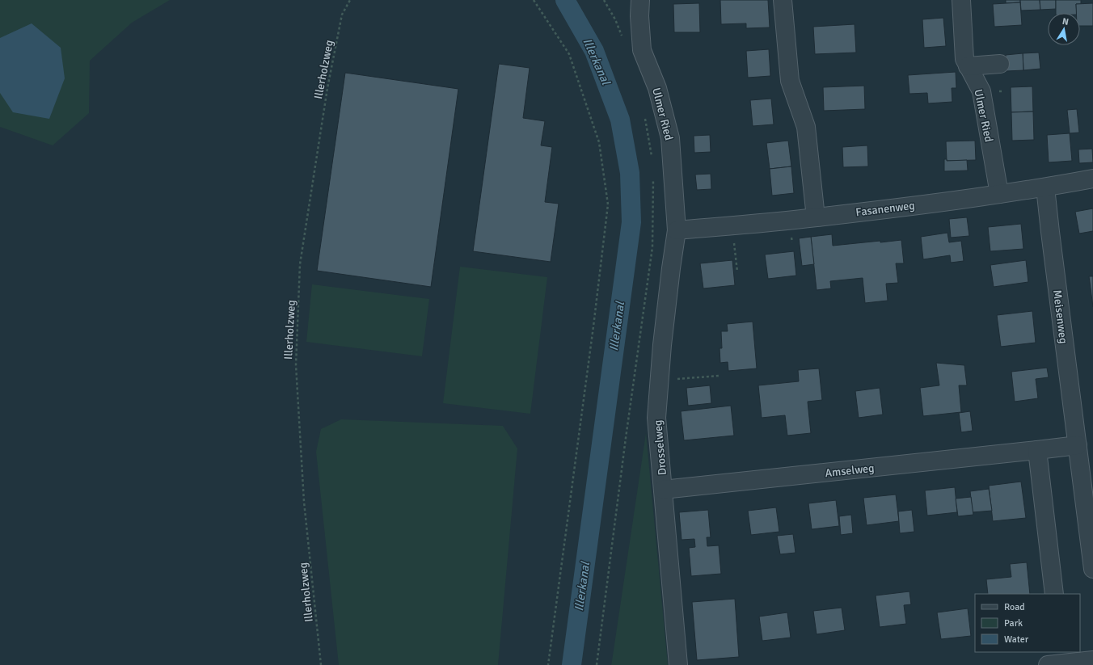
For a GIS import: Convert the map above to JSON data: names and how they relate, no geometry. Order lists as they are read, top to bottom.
{
  "streets": {
    "street": [
      "Ulmer Ried",
      "Fasanenweg",
      "Meisenweg",
      "Drosselweg",
      "Amselweg"
    ],
    "path": ["Illerholzweg"]
  },
  "crossings": [
    ["Ulmer Ried", "Fasanenweg"],
    ["Ulmer Ried", "Drosselweg"],
    ["Fasanenweg", "Meisenweg"],
    ["Fasanenweg", "Drosselweg"],
    ["Drosselweg", "Amselweg"]
  ],
  "water": ["Illerkanal"],
  "legend": ["Road", "Park", "Water"],
  "north": "top"
}
